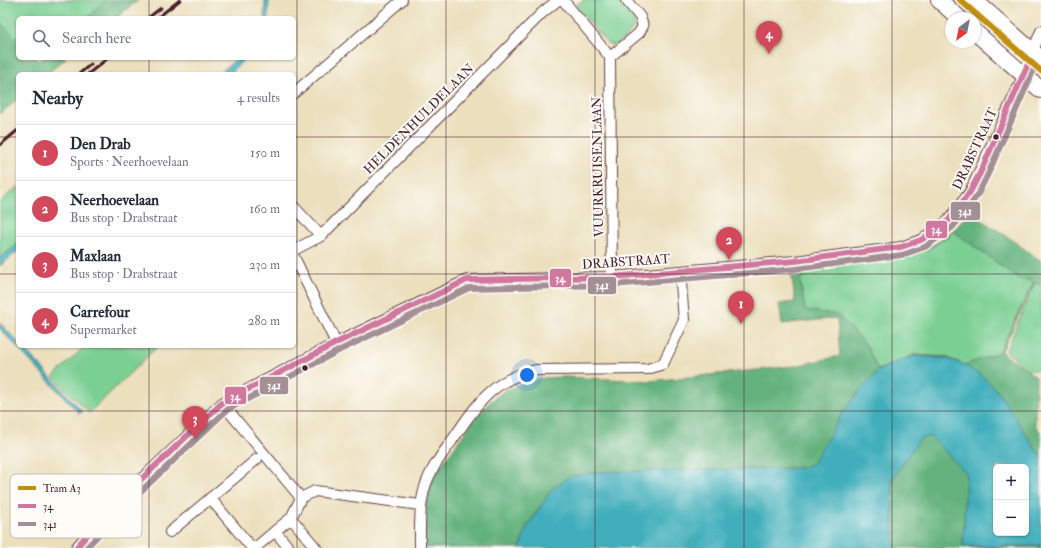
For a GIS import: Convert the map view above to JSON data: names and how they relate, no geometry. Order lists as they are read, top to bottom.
{
  "streets": {
    "street": ["HELDENHULDELAAN", "DRABSTRAAT", "VUURKRUISENLAAN"]
  },
  "crossings": [
    ["DRABSTRAAT", "VUURKRUISENLAAN"]
  ],
  "lines": ["tram line A3", "transit line 34", "transit line 341"],
  "legend": ["Tram A3", "34", "341"],
  "north": "bottom left",
  "page": {
    "search": "Search here",
    "pins": [
      "4",
      "2",
      "1",
      "3"
    ],
    "heading": ["Nearby", "4 results"],
    "list": [
      {
        "mark": "1",
        "name": "Den Drab",
        "note": "Sports · Neerhoevelaan",
        "value": "150 m"
      },
      {
        "mark": "2",
        "name": "Neerhoevelaan",
        "note": "Bus stop · Drabstraat",
        "value": "160 m"
      },
      {
        "mark": "3",
        "name": "Maxlaan",
        "note": "Bus stop · Drabstraat",
        "value": "230 m"
      },
      {
        "mark": "4",
        "name": "Carrefour",
        "note": "Supermarket",
        "value": "280 m"
      }
    ],
    "map_buttons": ["+", "−"]
  }
}
